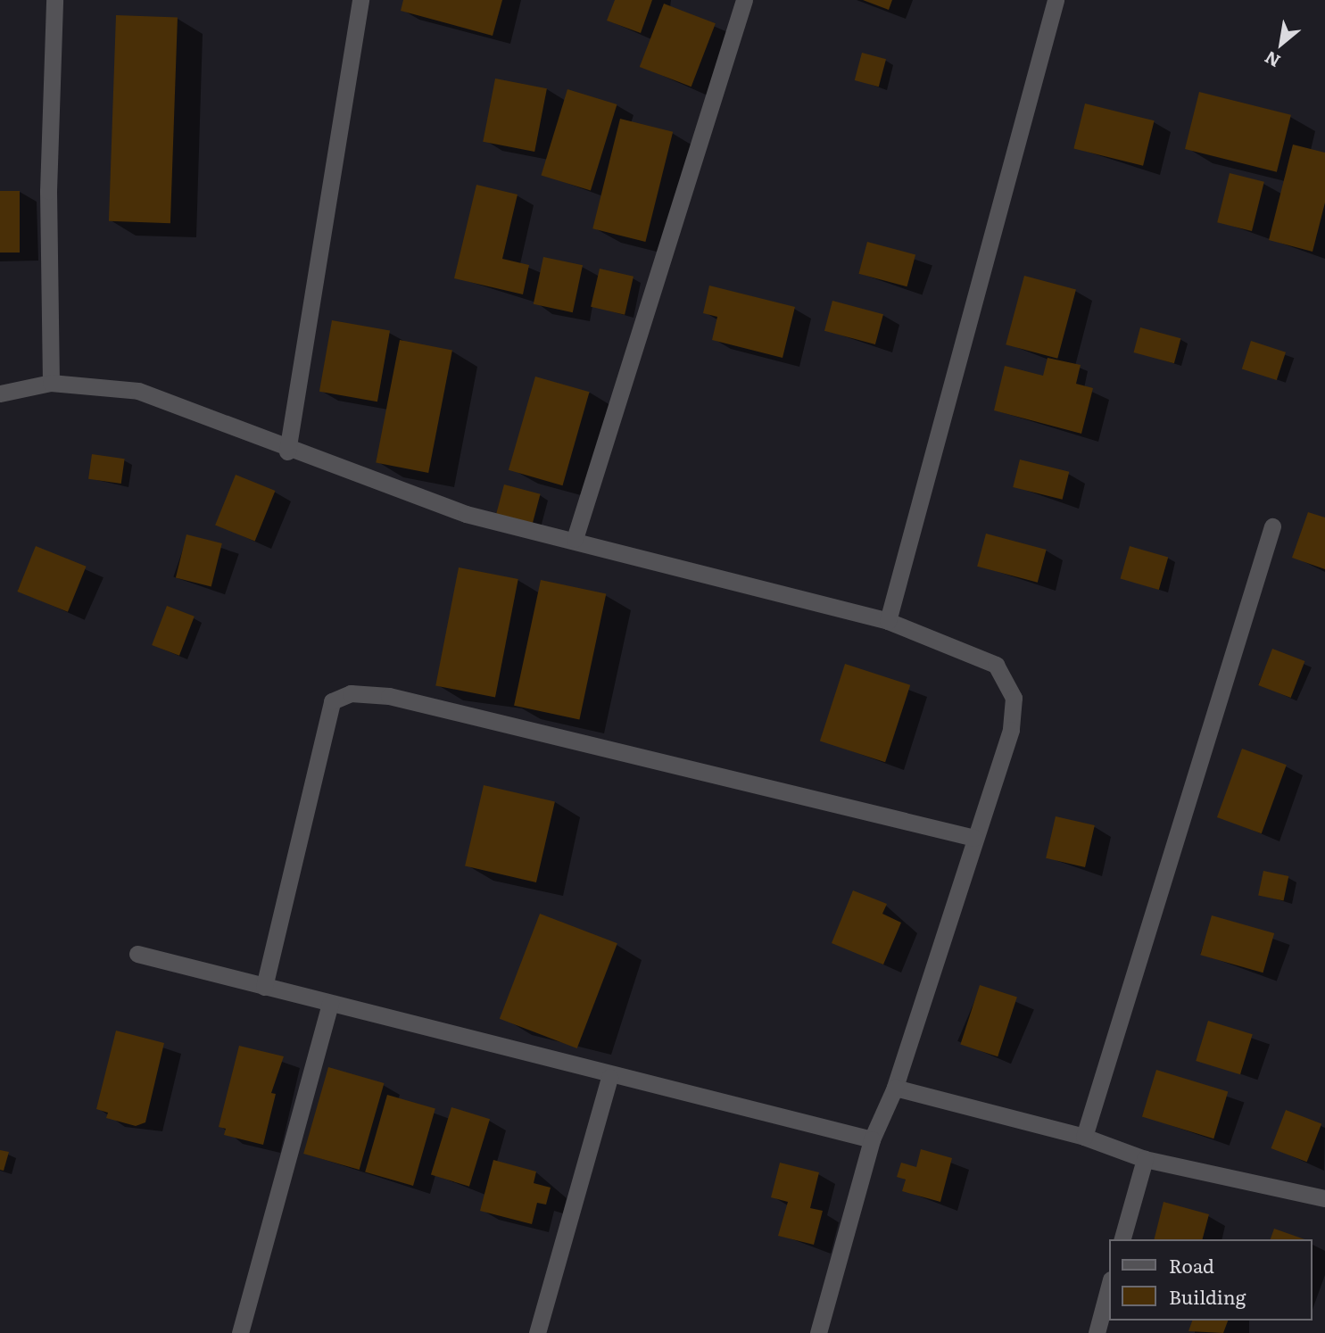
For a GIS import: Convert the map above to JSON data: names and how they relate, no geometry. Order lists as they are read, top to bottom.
{
  "legend": ["Road", "Building"],
  "north": "bottom left"
}
